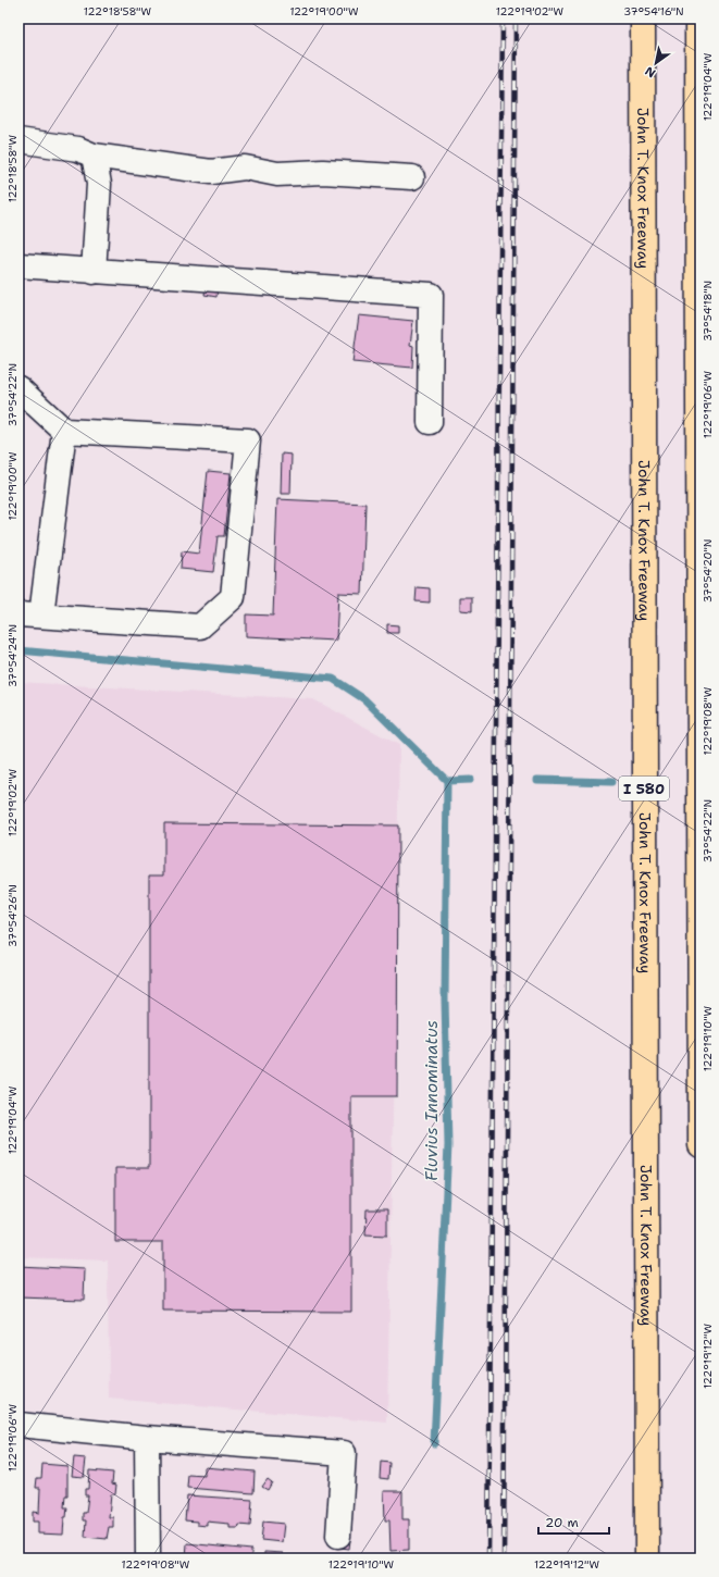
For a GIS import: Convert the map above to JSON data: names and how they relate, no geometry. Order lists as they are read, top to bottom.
{
  "streets": {
    "highway": ["John T. Knox Freeway", "I 580"]
  },
  "water": ["Fluvius Innominatus"],
  "scale_bar": "20 m",
  "north": "bottom left",
  "coordinates": [
    "122°18'58\"W",
    "122°19'00\"W",
    "122°19'02\"W",
    "37°54'16\"N",
    "122°19'04\"W",
    "37°54'18\"N",
    "37°54'22\"N",
    "122°19'06\"W",
    "37°54'20\"N",
    "37°54'24\"N",
    "122°19'08\"W",
    "37°54'26\"N",
    "122°19'10\"W",
    "122°19'12\"W"
  ]
}
